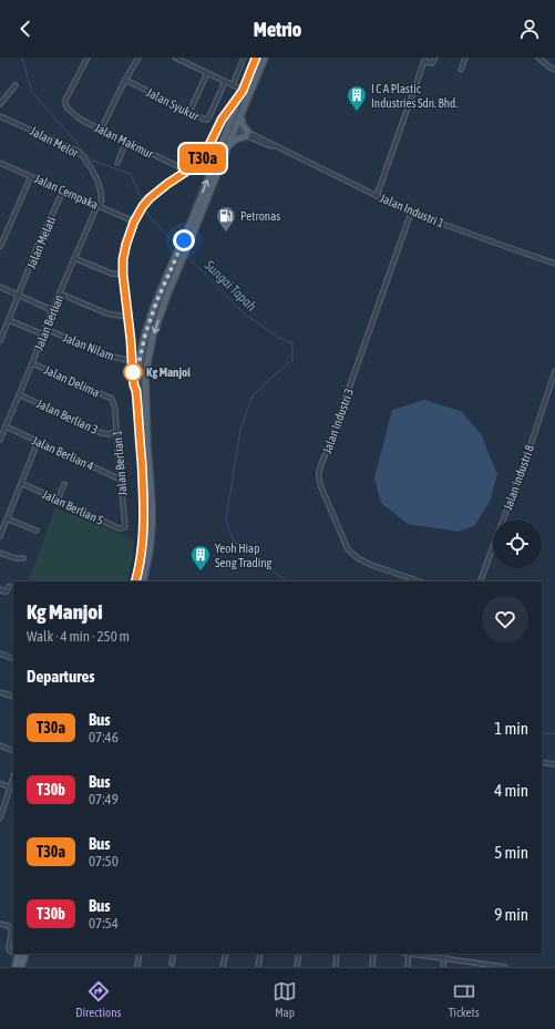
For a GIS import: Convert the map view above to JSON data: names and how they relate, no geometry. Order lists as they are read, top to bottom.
{
  "streets": {
    "street": [
      "Jalan Syukur",
      "Jalan Makmur",
      "Jalan Melor",
      "Jalan Cempaka",
      "Jalan Industri 1",
      "Jalan Melati",
      "Jalan Berlian",
      "Jalan Nilam",
      "Jalan Delima",
      "Jalan Berlian 3",
      "Jalan Industri 3",
      "Jalan Berlian 4",
      "Jalan Berlian 1",
      "Jalan Industri 8",
      "Jalan Berlian 5"
    ]
  },
  "crossings": [
    ["Jalan Melor", "Jalan Cempaka"],
    ["Jalan Melor", "Jalan Berlian"],
    ["Jalan Cempaka", "Jalan Melati"],
    ["Jalan Cempaka", "Jalan Berlian"],
    ["Jalan Industri 1", "Jalan Industri 3"],
    ["Jalan Berlian", "Jalan Nilam"],
    ["Jalan Berlian", "Jalan Delima"],
    ["Jalan Berlian", "Jalan Berlian 3"],
    ["Jalan Berlian", "Jalan Berlian 4"],
    ["Jalan Delima", "Jalan Berlian 1"],
    ["Jalan Berlian 3", "Jalan Berlian 1"],
    ["Jalan Berlian 4", "Jalan Berlian 1"],
    ["Jalan Berlian 1", "Jalan Berlian 5"]
  ],
  "water": ["Sungai Tapah"],
  "places": {
    "building": ["I C A Plastic Industries Sdn. Bhd.", "Yeoh Hiap Seng Trading"],
    "fuel station": ["Petronas"],
    "other": ["Kg Manjoi"]
  },
  "lines": ["bus line T30a"],
  "page": {
    "header": "Metrio",
    "on_map": "T30a",
    "heading": [
      ["Kg Manjoi", "Walk · 4 min · 250 m"],
      "Departures"
    ],
    "list": [
      {
        "mark": "T30a",
        "name": "Bus",
        "note": "07:46",
        "value": "1 min"
      },
      {
        "mark": "T30b",
        "name": "Bus",
        "note": "07:49",
        "value": "4 min"
      },
      {
        "mark": "T30a",
        "name": "Bus",
        "note": "07:50",
        "value": "5 min"
      },
      {
        "mark": "T30b",
        "name": "Bus",
        "note": "07:54",
        "value": "9 min"
      }
    ],
    "tabs": ["Directions", "Map", "Tickets"]
  }
}
